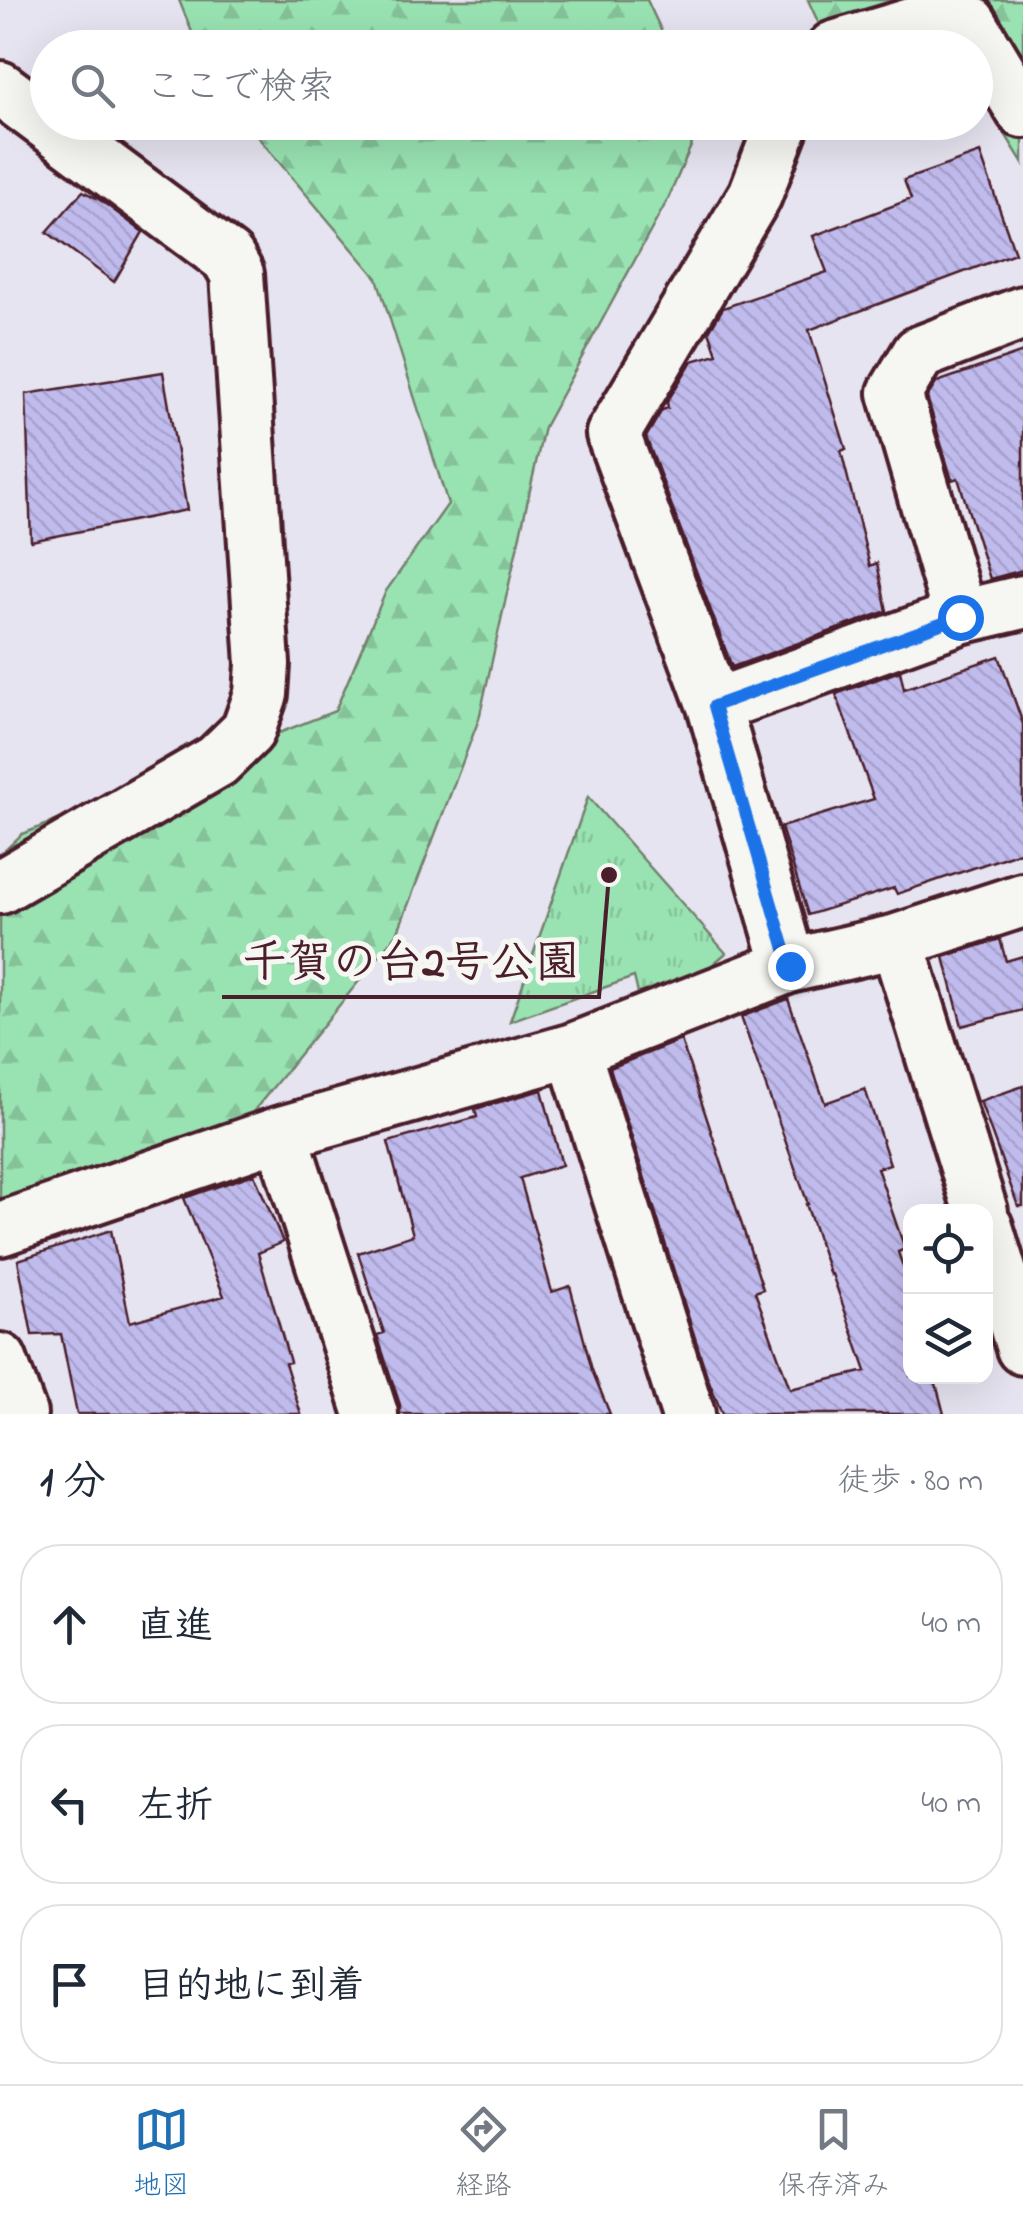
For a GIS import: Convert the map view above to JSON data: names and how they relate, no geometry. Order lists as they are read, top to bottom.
{
  "places": ["千賀の台2号公園"],
  "page": {
    "search": "ここで検索",
    "heading": ["1 分", "徒歩 · 80 m"],
    "list": [
      ["直進", "40 m"],
      ["左折", "40 m"],
      "目的地に到着"
    ],
    "nav": ["地図", "経路", "保存済み"]
  }
}
